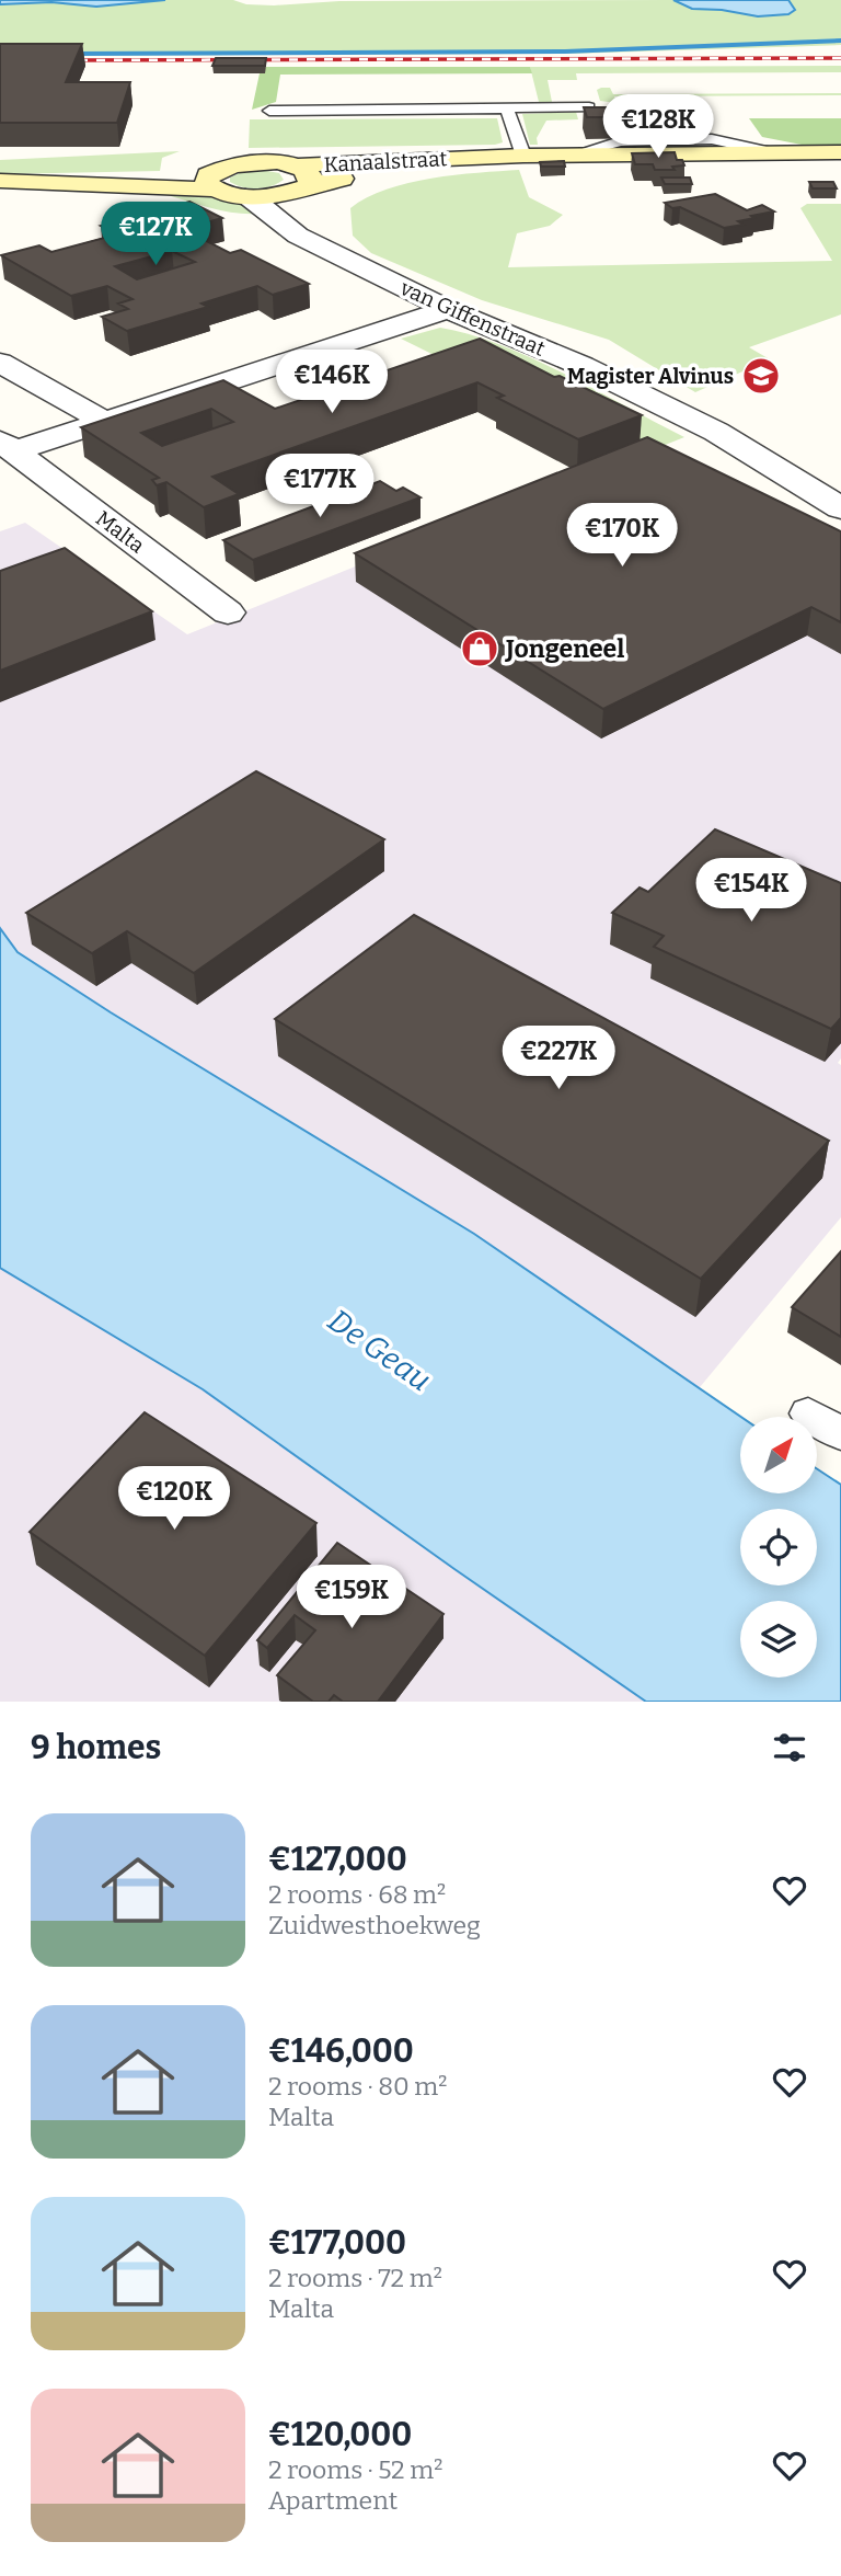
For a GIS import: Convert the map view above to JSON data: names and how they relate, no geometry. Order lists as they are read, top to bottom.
{
  "streets": {
    "main road": ["Kanaalstraat"],
    "street": ["van Giffenstraat", "Malta"]
  },
  "crossings": [
    ["Kanaalstraat", "van Giffenstraat"],
    ["van Giffenstraat", "Malta"]
  ],
  "water": ["De Geau"],
  "places": {
    "school or university": ["Magister Alvinus"],
    "shop": ["Jongeneel"]
  },
  "north": "top right",
  "page": {
    "price": [
      "€128K",
      "€127K",
      "€146K",
      "€177K",
      "€170K",
      "€154K",
      "€227K",
      "€120K",
      "€159K"
    ],
    "heading": "9 homes",
    "list": [
      {
        "name": "€127,000",
        "note": "2 rooms · 68 m² · Zuidwesthoekweg"
      },
      {
        "name": "€146,000",
        "note": "2 rooms · 80 m² · Malta"
      },
      {
        "name": "€177,000",
        "note": "2 rooms · 72 m² · Malta"
      },
      {
        "name": "€120,000",
        "note": "2 rooms · 52 m² · Apartment"
      }
    ]
  }
}
